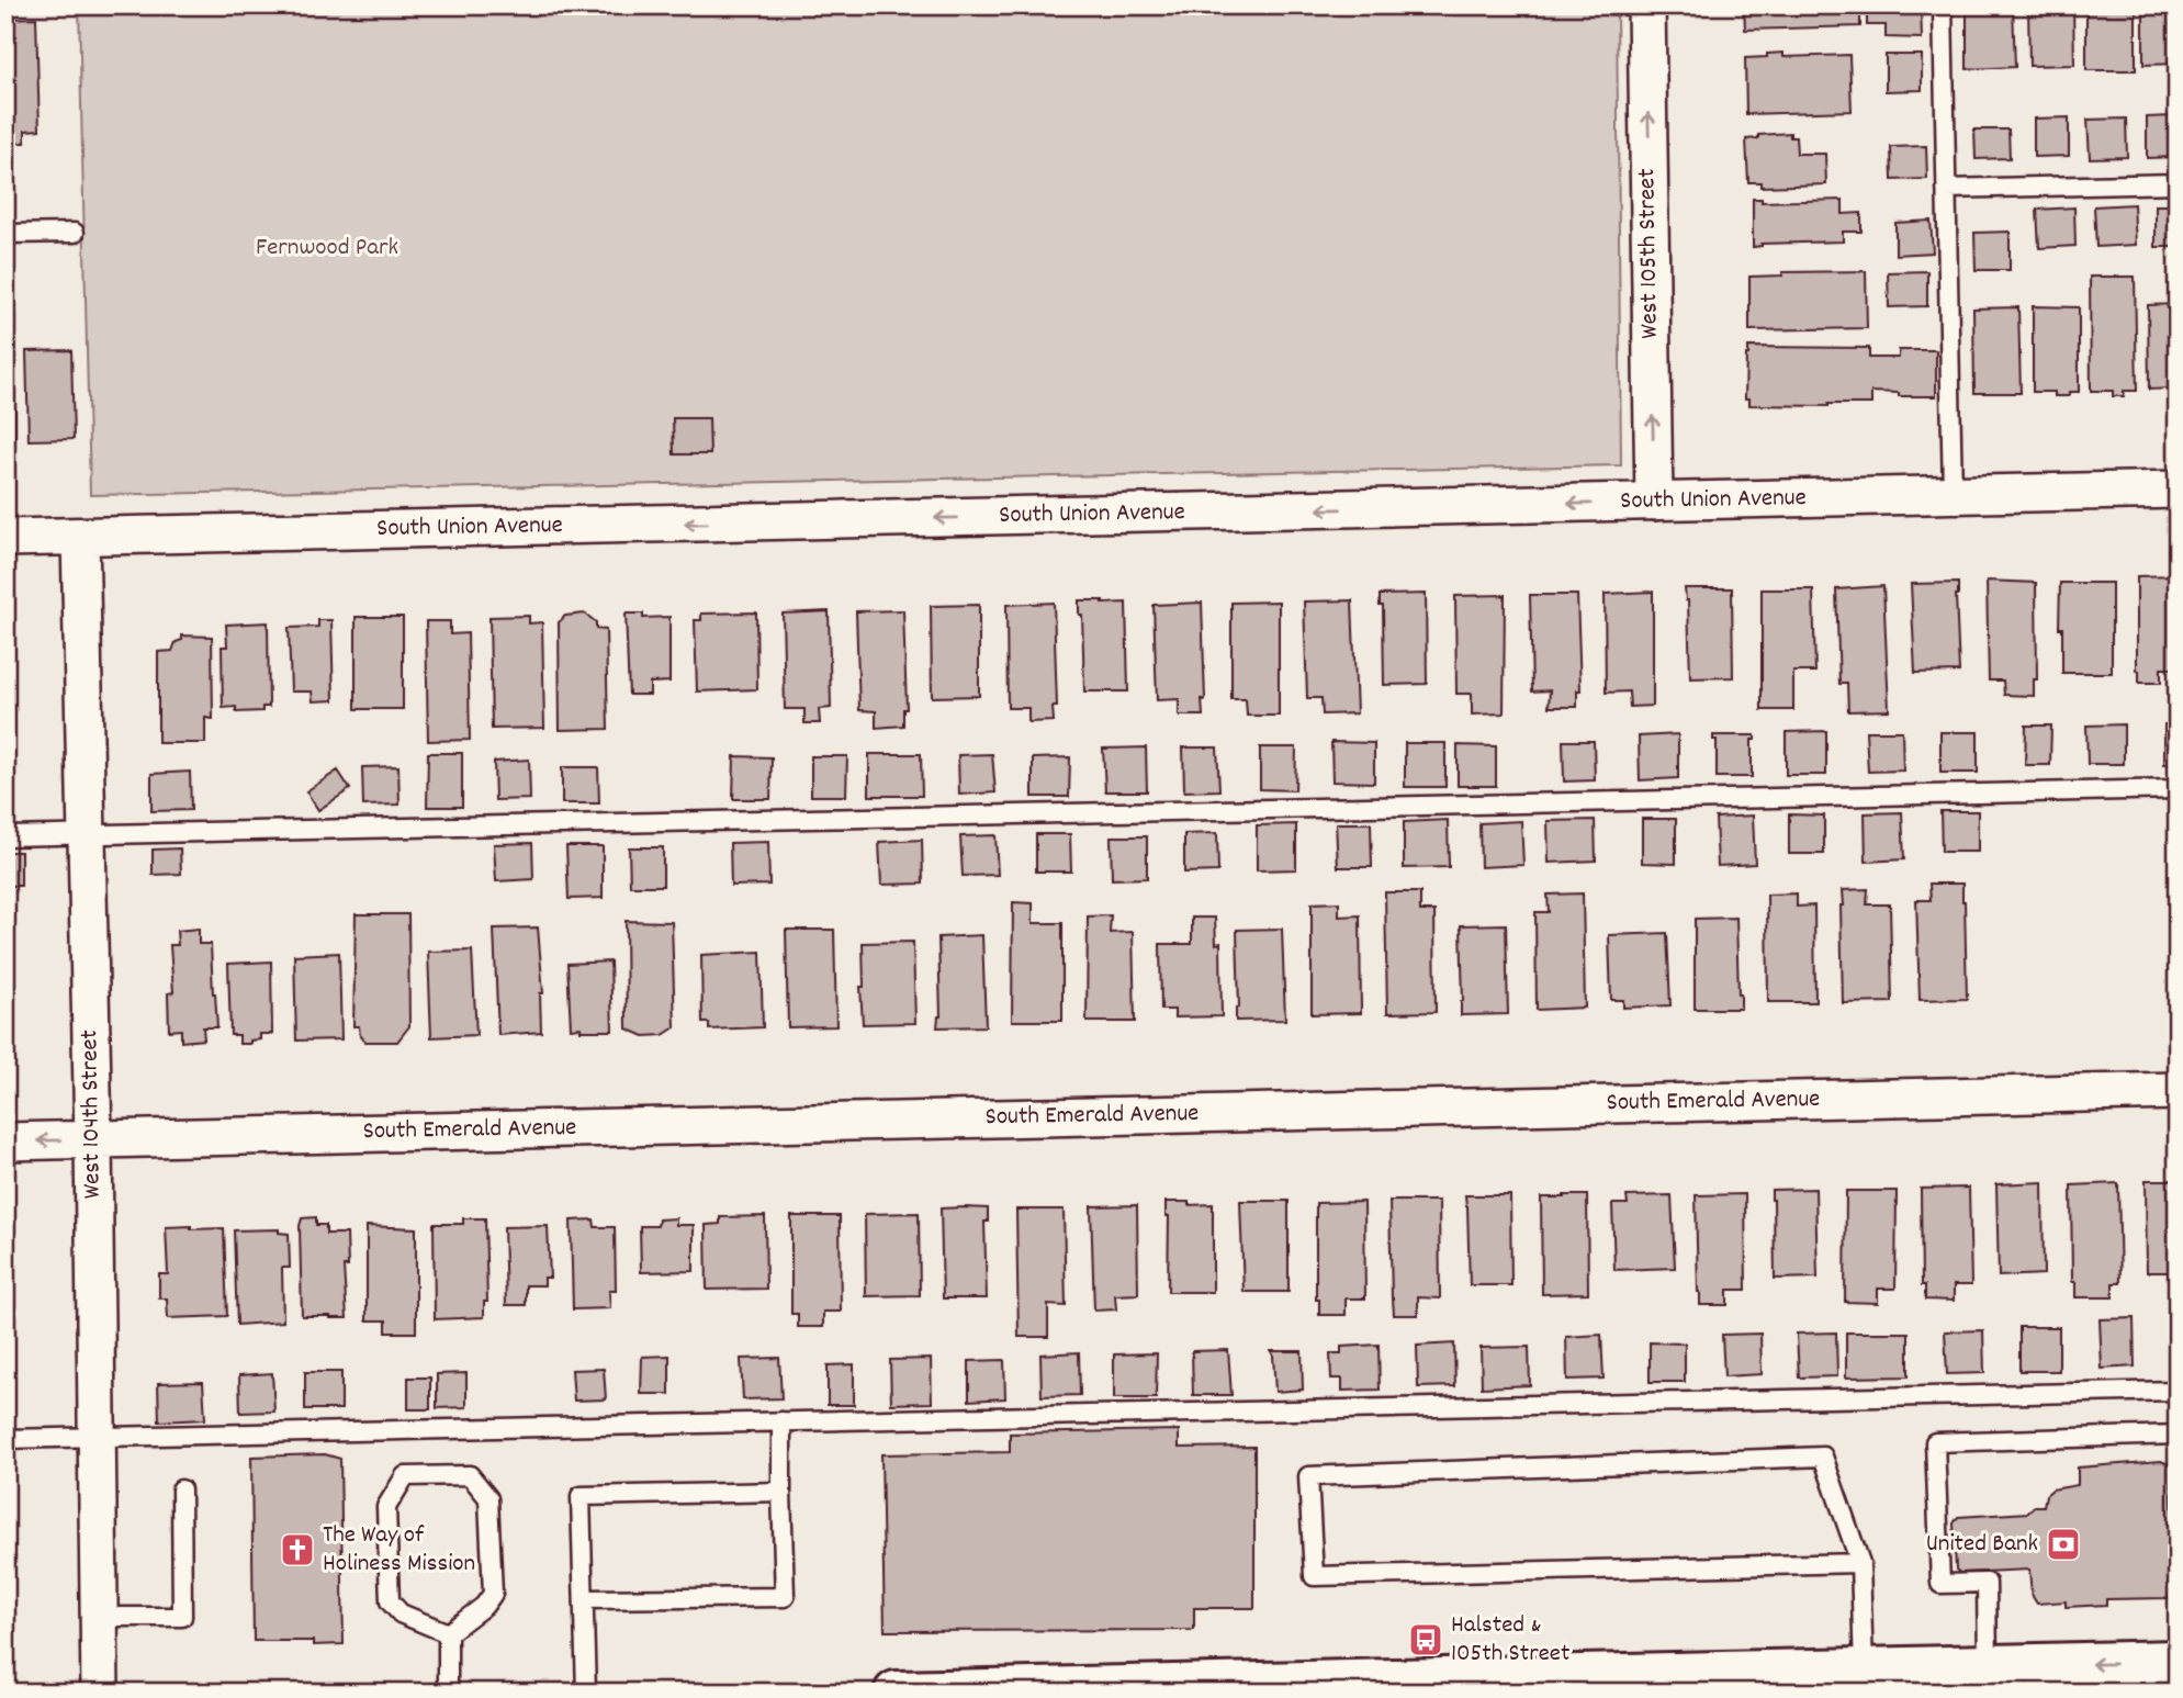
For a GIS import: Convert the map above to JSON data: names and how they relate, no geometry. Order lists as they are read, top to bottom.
{
  "streets": {
    "street": [
      "West 105th Street",
      "South Union Avenue",
      "South Emerald Avenue",
      "West 104th Street"
    ]
  },
  "crossings": [
    ["West 105th Street", "South Union Avenue"],
    ["South Union Avenue", "West 104th Street"],
    ["South Emerald Avenue", "West 104th Street"]
  ],
  "one_way": ["West 105th Street", "South Union Avenue"],
  "parks": ["Fernwood Park"],
  "places": {
    "bank": ["United Bank"],
    "church": ["The Way of Holiness Mission"],
    "bus stop": ["Halsted & 105th Street"]
  }
}
